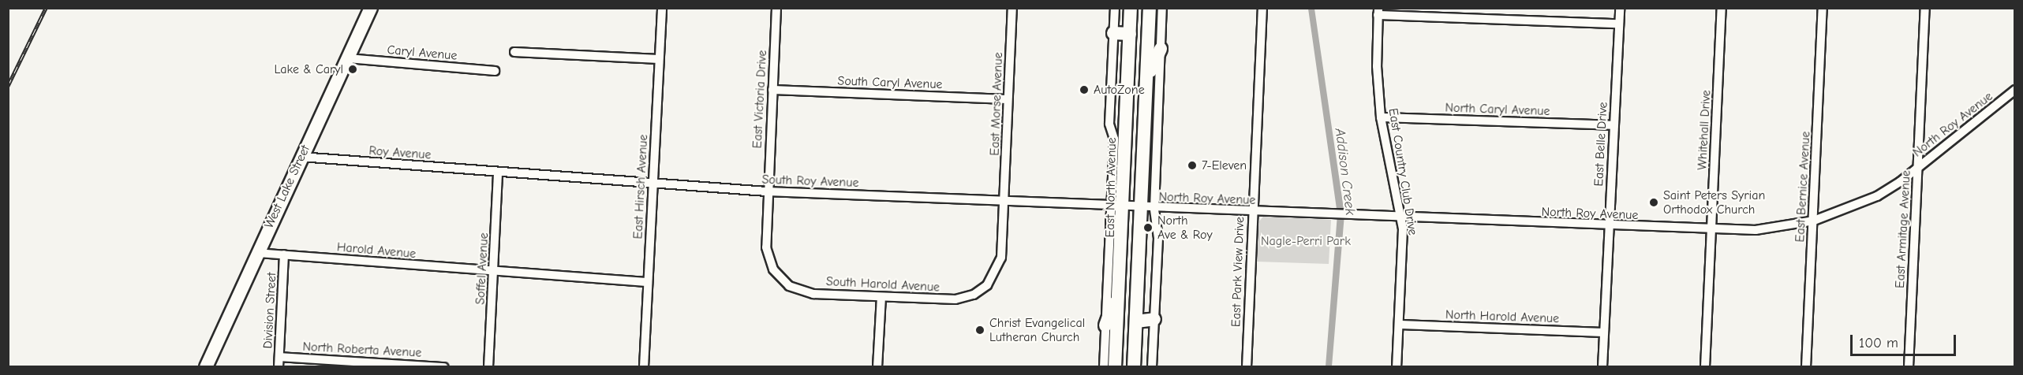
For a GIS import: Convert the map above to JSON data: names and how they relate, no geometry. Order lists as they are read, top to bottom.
{
  "streets": {
    "main road": ["West Lake Street", "East North Avenue"],
    "street": [
      "Caryl Avenue",
      "South Caryl Avenue",
      "East Victoria Drive",
      "East Morse Avenue",
      "North Caryl Avenue",
      "North Roy Avenue",
      "Whitehall Drive",
      "East Belle Drive",
      "Roy Avenue",
      "East Country Club Drive",
      "South Roy Avenue",
      "East Hirsch Avenue",
      "East Bernice Avenue",
      "East Armitage Avenue",
      "Harold Avenue",
      "Soffel Avenue",
      "East Park View Drive",
      "South Harold Avenue",
      "Division Street",
      "North Harold Avenue",
      "North Roberta Avenue"
    ]
  },
  "crossings": [
    ["Caryl Avenue", "West Lake Street"],
    ["South Caryl Avenue", "East Victoria Drive"],
    ["South Caryl Avenue", "East Morse Avenue"],
    ["East Victoria Drive", "South Roy Avenue"],
    ["East Victoria Drive", "South Harold Avenue"],
    ["East Morse Avenue", "South Roy Avenue"],
    ["East Morse Avenue", "South Harold Avenue"],
    ["North Caryl Avenue", "East Belle Drive"],
    ["North Caryl Avenue", "East Country Club Drive"],
    ["North Roy Avenue", "Whitehall Drive"],
    ["North Roy Avenue", "East Belle Drive"],
    ["North Roy Avenue", "East Country Club Drive"],
    ["North Roy Avenue", "South Roy Avenue"],
    ["North Roy Avenue", "East Bernice Avenue"],
    ["North Roy Avenue", "East North Avenue"],
    ["North Roy Avenue", "East Armitage Avenue"],
    ["North Roy Avenue", "East Park View Drive"],
    ["East Belle Drive", "North Harold Avenue"],
    ["Roy Avenue", "South Roy Avenue"],
    ["Roy Avenue", "West Lake Street"],
    ["Roy Avenue", "Soffel Avenue"],
    ["East Country Club Drive", "North Harold Avenue"],
    ["South Roy Avenue", "East Hirsch Avenue"],
    ["South Roy Avenue", "East North Avenue"],
    ["South Roy Avenue", "Soffel Avenue"],
    ["South Roy Avenue", "South Harold Avenue"],
    ["West Lake Street", "Harold Avenue"],
    ["Harold Avenue", "Soffel Avenue"],
    ["Harold Avenue", "Division Street"],
    ["Division Street", "North Roberta Avenue"]
  ],
  "water": ["Addison Creek"],
  "parks": ["Nagle-Perri Park"],
  "places": [
    "Lake & Caryl",
    "AutoZone",
    "7-Eleven",
    "Saint Peters Syrian Orthodox Church",
    "North Ave & Roy",
    "Christ Evangelical Lutheran Church"
  ],
  "scale_bar": "100 m"
}
